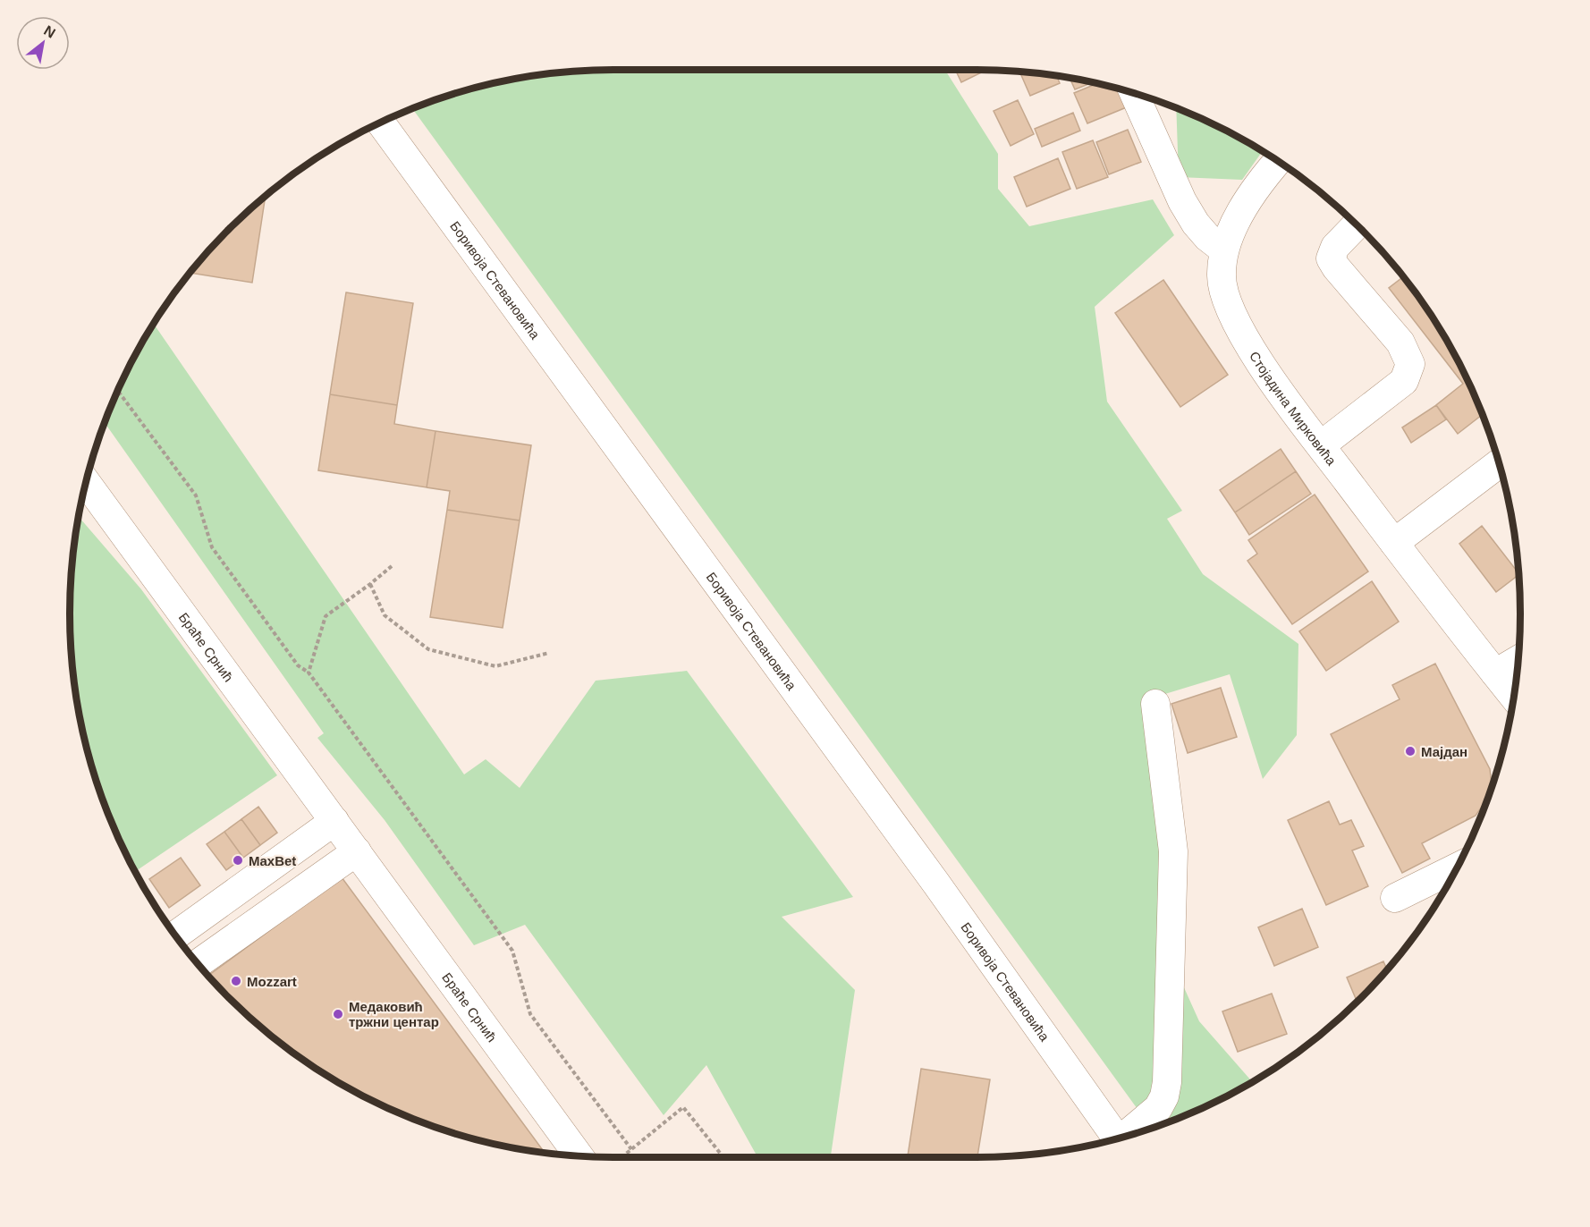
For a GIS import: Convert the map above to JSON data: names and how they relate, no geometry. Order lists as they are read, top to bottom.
{
  "streets": {
    "street": ["Боривоја Стевановића", "Стојадина Мирковића", "Браће Срнић"]
  },
  "places": [
    "Мајдан",
    "MaxBet",
    "Mozzart",
    "Медаковић тржни центар"
  ],
  "north": "top right"
}
